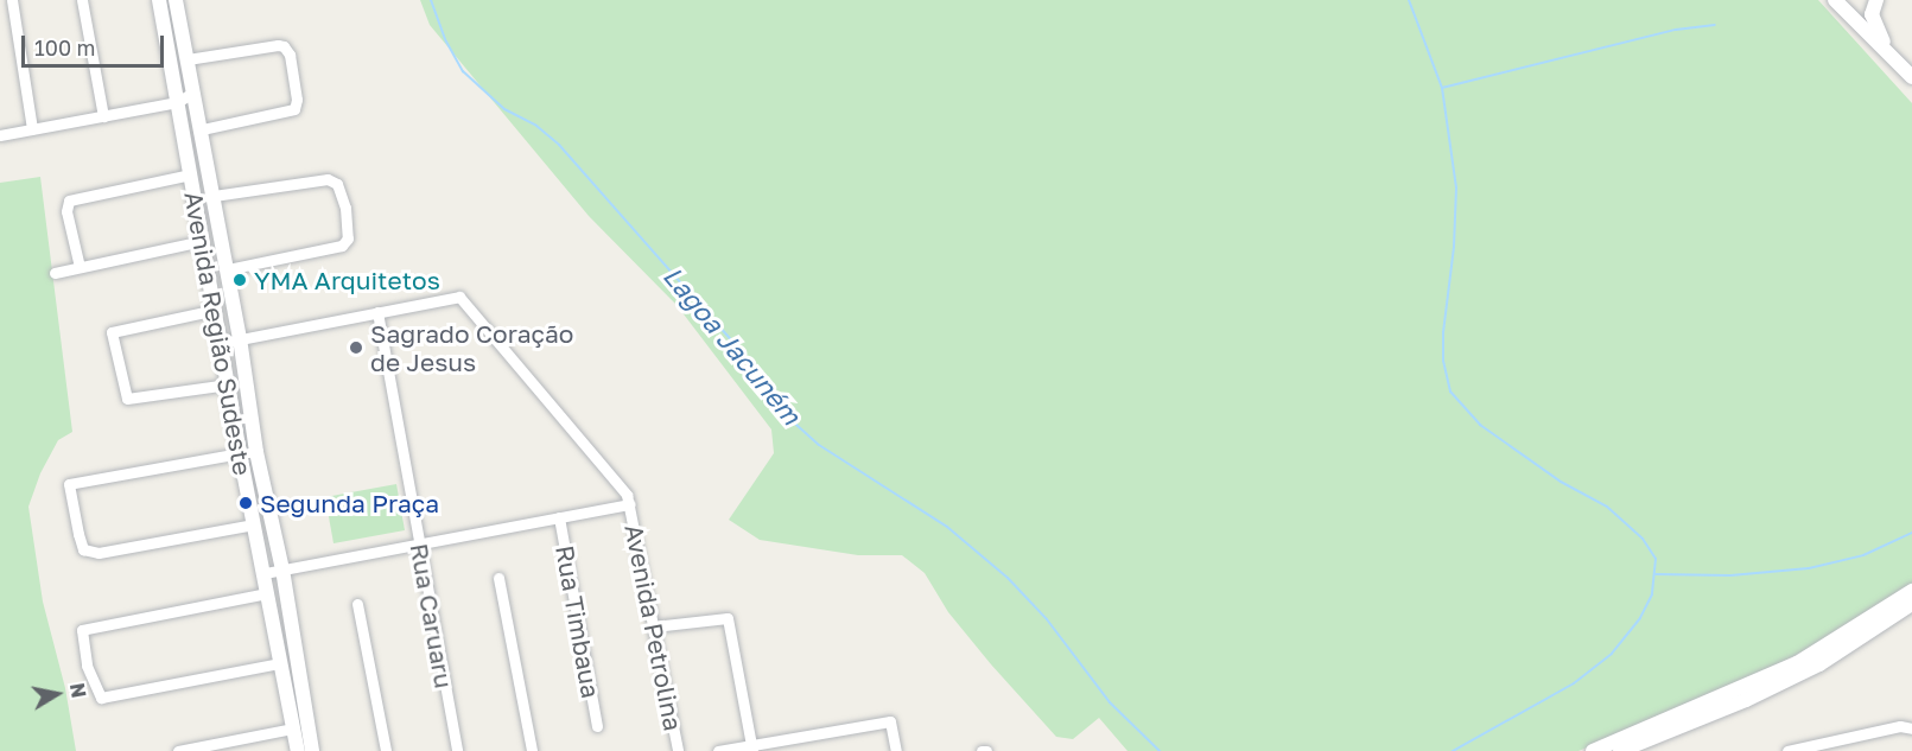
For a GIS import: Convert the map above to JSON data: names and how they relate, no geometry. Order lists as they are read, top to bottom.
{
  "streets": {
    "street": [
      "Avenida Região Sudeste",
      "Rua Caruaru",
      "Rua Timbaua",
      "Avenida Petrolina"
    ]
  },
  "water": ["Lagoa Jacuném"],
  "places": ["YMA Arquitetos", "Sagrado Coração de Jesus", "Segunda Praça"],
  "scale_bar": "100 m",
  "north": "right"
}
